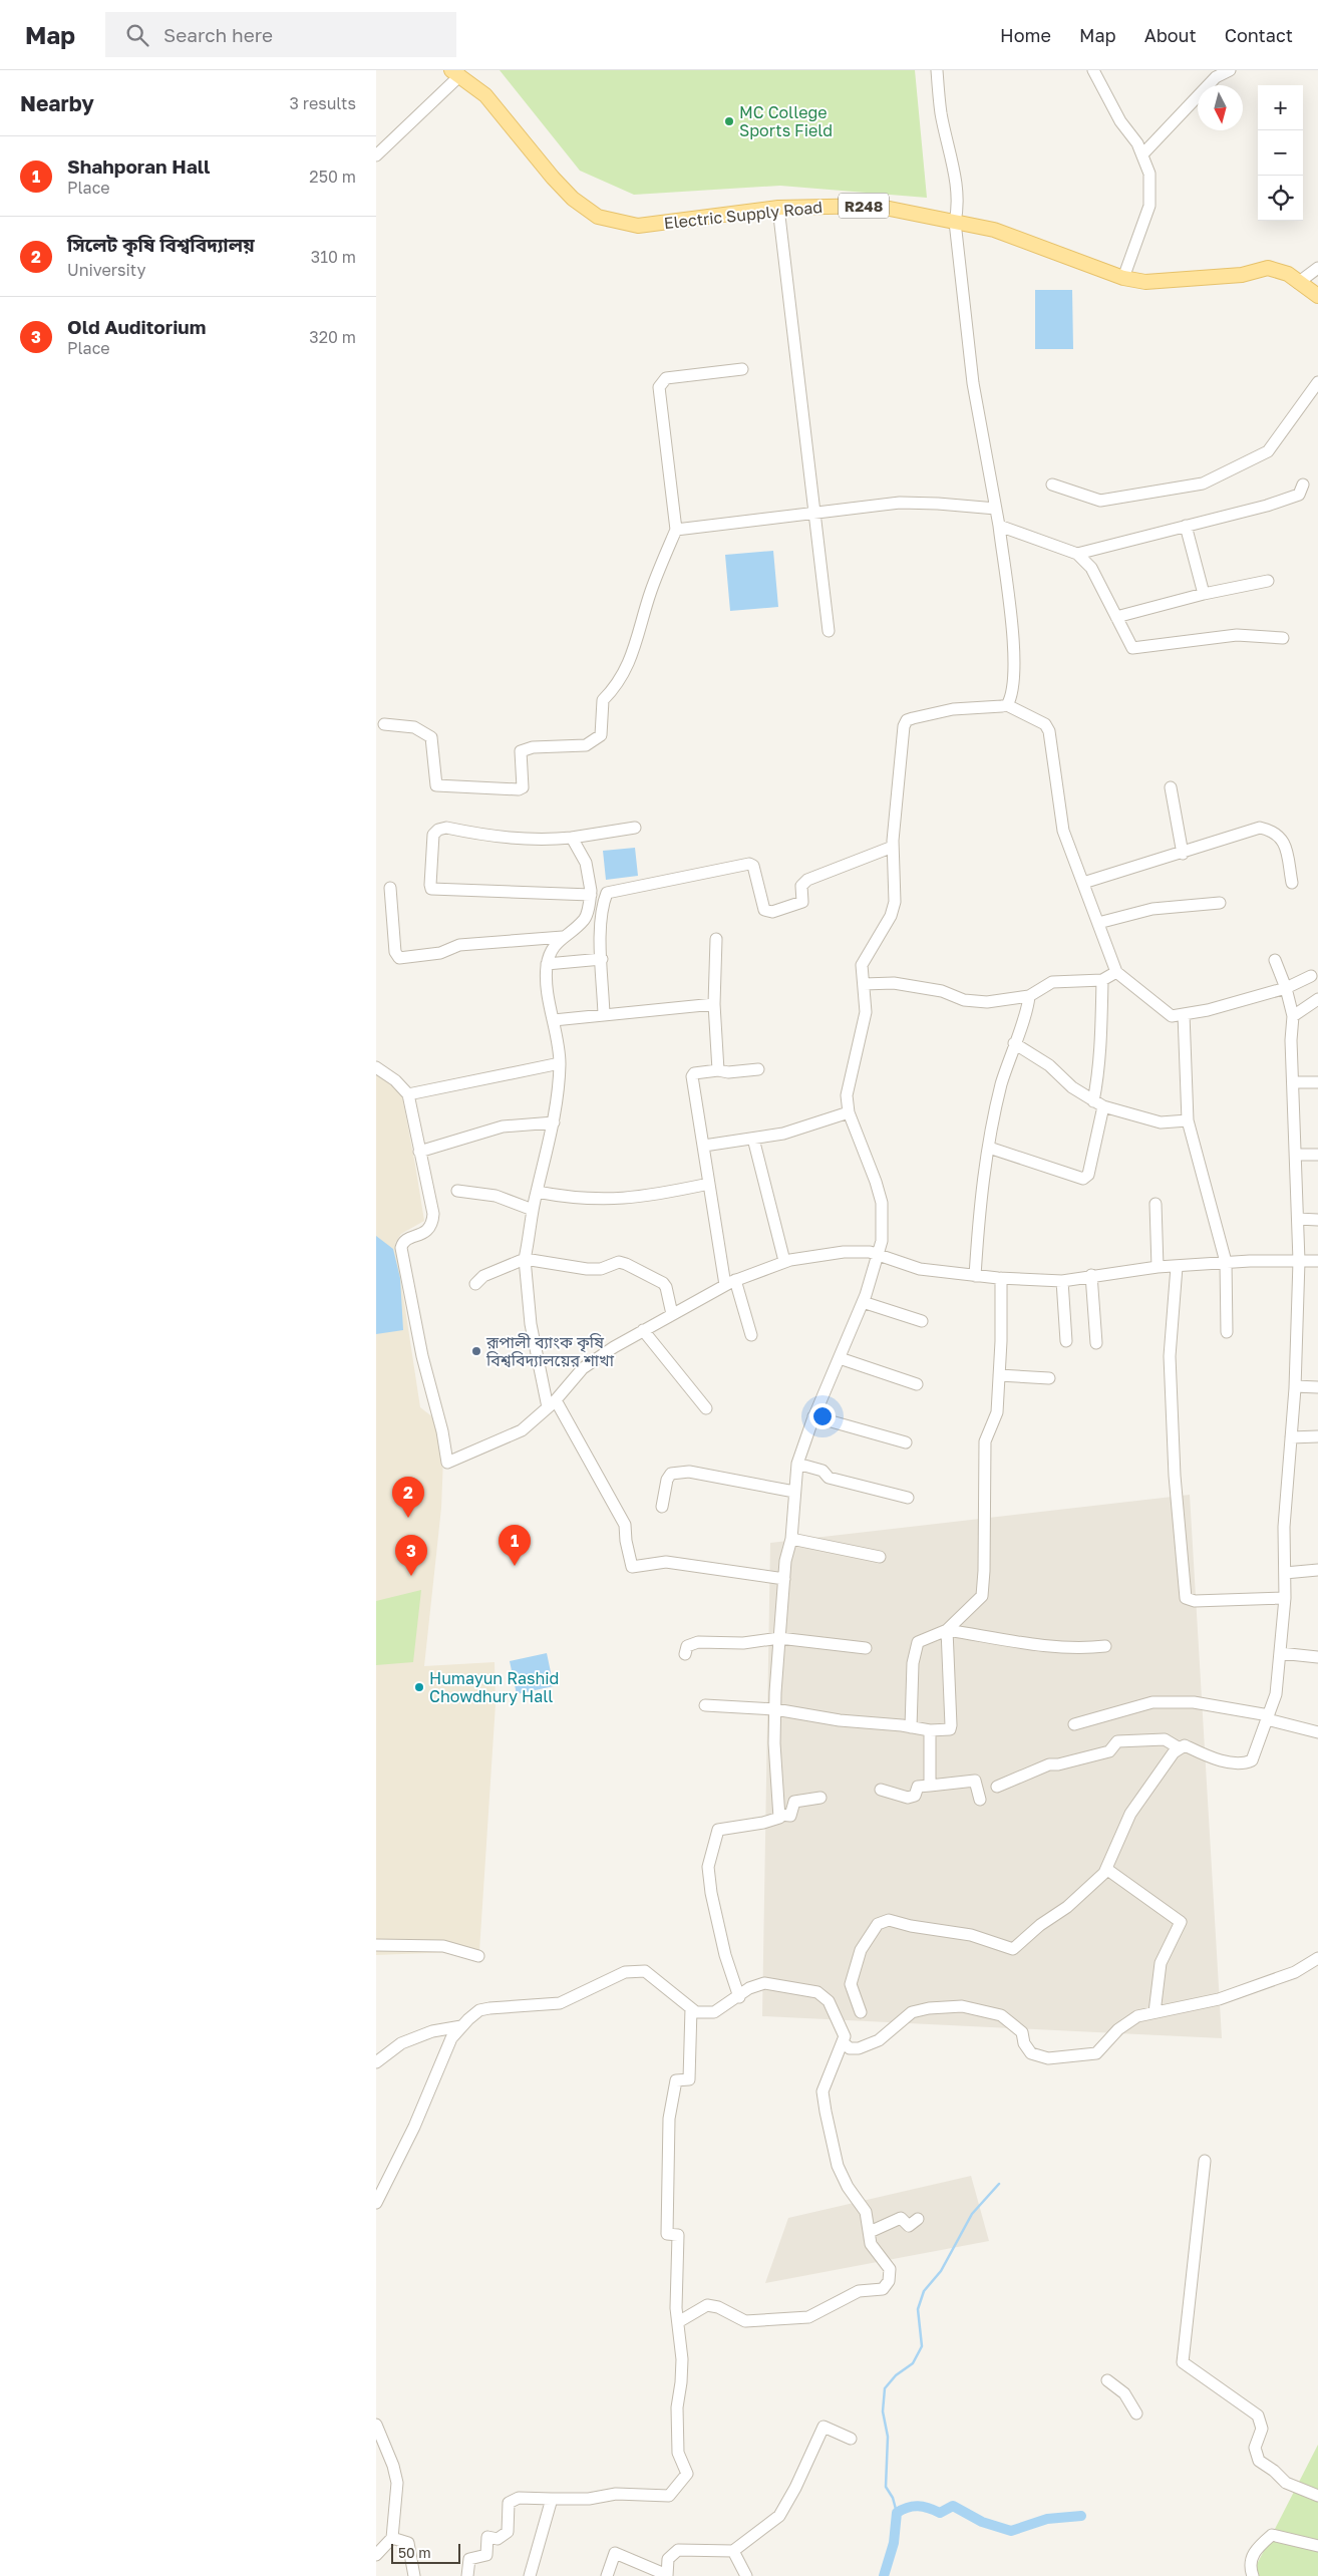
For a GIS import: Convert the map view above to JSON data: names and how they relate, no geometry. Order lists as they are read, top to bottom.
{
  "streets": {
    "main road": ["R248", "Electric Supply Road"]
  },
  "places": ["MC College Sports Field", "রূপালী ব্যাংক কৃষি বিশ্ববিদ্যালয়ের শাখা", "Humayun Rashid Chowdhury Hall"],
  "scale_bar": "50 m",
  "north": "bottom",
  "page": {
    "header": "Map",
    "search": "Search here",
    "nav": [
      "Home",
      "Map",
      "About",
      "Contact"
    ],
    "heading": ["Nearby", "3 results"],
    "map_buttons": ["+", "−"],
    "list": [
      {
        "mark": "1",
        "name": "Shahporan Hall",
        "note": "Place",
        "value": "250 m"
      },
      {
        "mark": "2",
        "name": "সিলেট কৃষি বিশ্ববিদ্যালয়",
        "note": "University",
        "value": "310 m"
      },
      {
        "mark": "3",
        "name": "Old Auditorium",
        "note": "Place",
        "value": "320 m"
      }
    ],
    "pins": ["2", "1", "3"],
    "scale": "50 m"
  }
}
